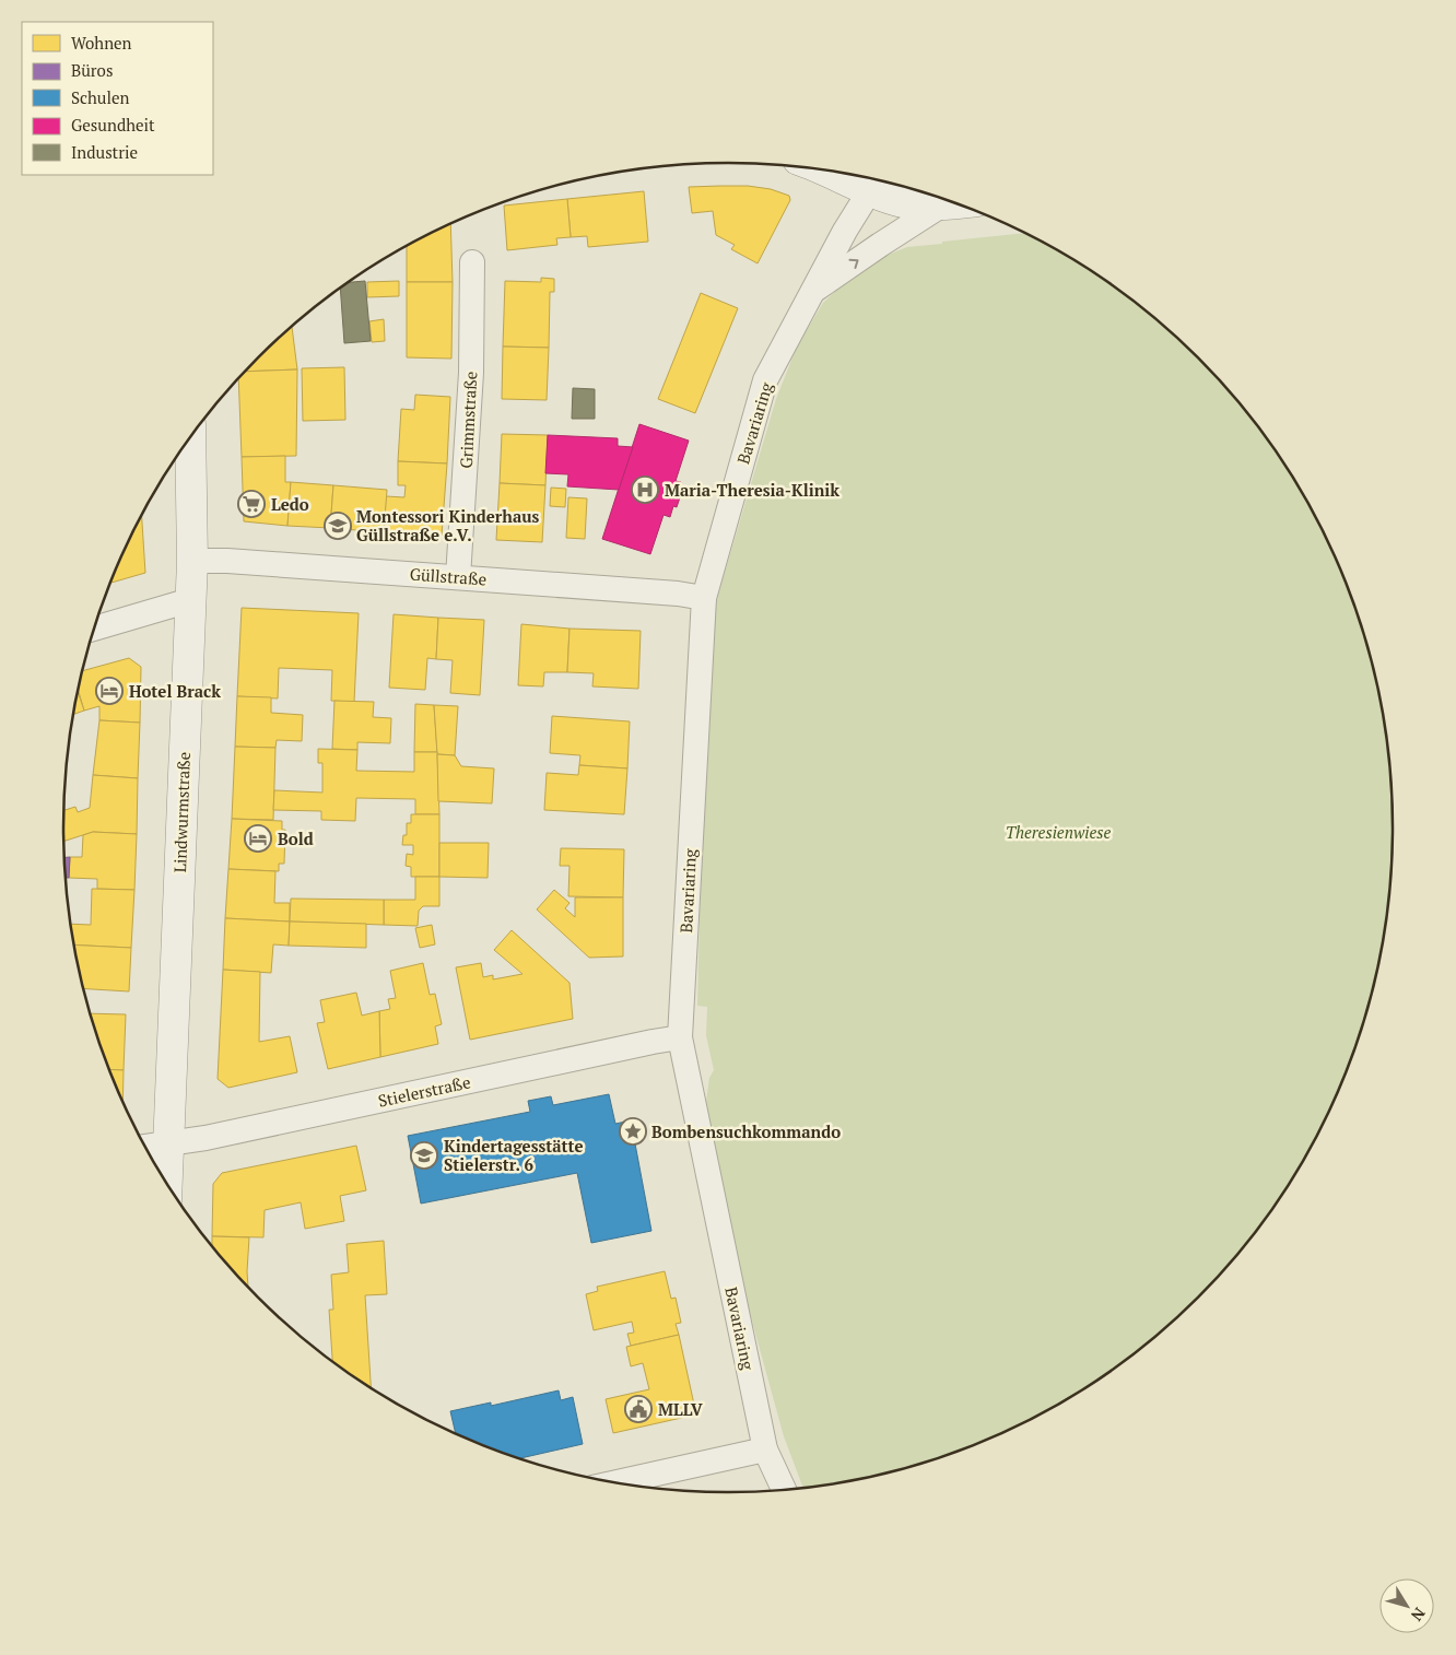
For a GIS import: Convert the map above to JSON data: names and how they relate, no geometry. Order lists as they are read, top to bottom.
{
  "streets": {
    "main road": ["Lindwurmstraße"],
    "street": [
      "Grimmstraße",
      "Bavariaring",
      "Güllstraße",
      "Stielerstraße"
    ]
  },
  "crossings": [
    ["Grimmstraße", "Güllstraße"],
    ["Bavariaring", "Güllstraße"],
    ["Bavariaring", "Stielerstraße"],
    ["Güllstraße", "Lindwurmstraße"],
    ["Lindwurmstraße", "Stielerstraße"]
  ],
  "parks": ["Theresienwiese"],
  "places": {
    "hospital": ["Maria-Theresia-Klinik"],
    "supermarket": ["Ledo"],
    "school or university": ["Montessori Kinderhaus Güllstraße e.V.", "Kindertagesstätte Stielerstr. 6"],
    "hotel": ["Hotel Brack", "Bold"],
    "place": ["Bombensuchkommando"],
    "public building": ["MLLV"]
  },
  "legend": [
    "Wohnen",
    "Büros",
    "Schulen",
    "Gesundheit",
    "Industrie"
  ],
  "north": "bottom right"
}
